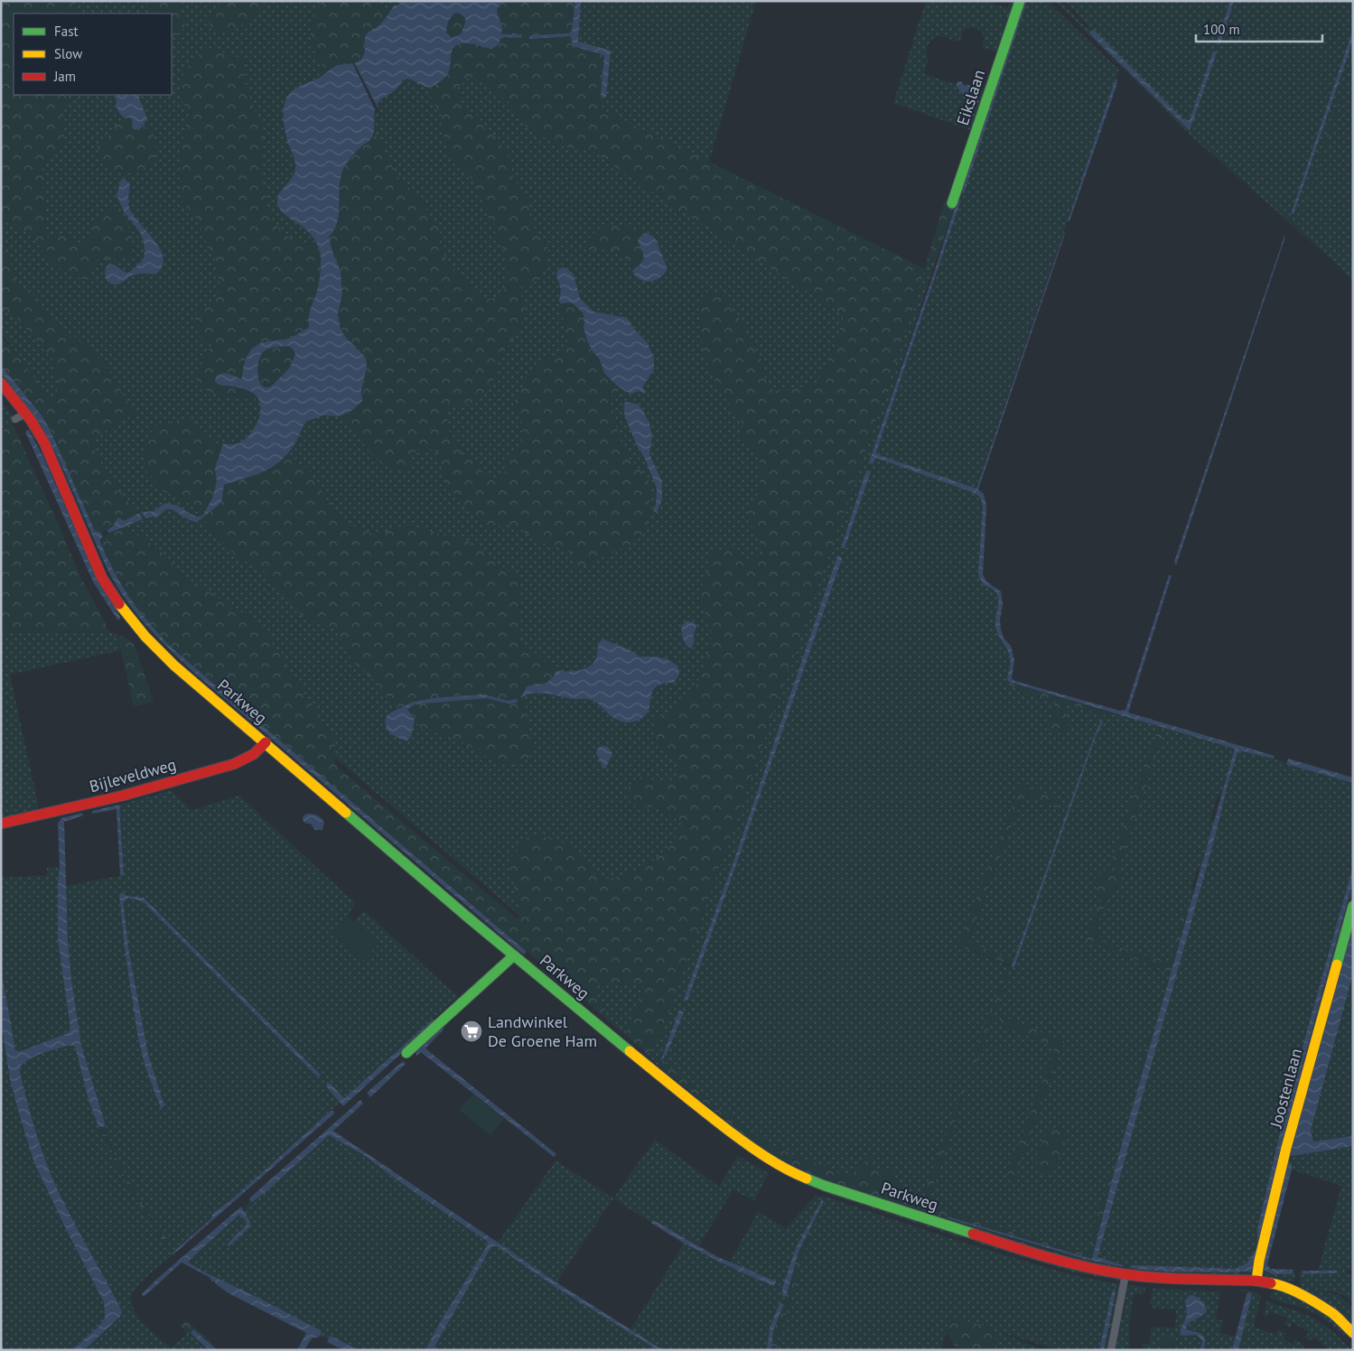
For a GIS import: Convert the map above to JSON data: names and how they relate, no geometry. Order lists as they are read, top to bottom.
{
  "streets": {
    "street": [
      "Eikslaan",
      "Parkweg",
      "Bijleveldweg",
      "Joostenlaan"
    ]
  },
  "crossings": [
    ["Parkweg", "Bijleveldweg"],
    ["Parkweg", "Joostenlaan"]
  ],
  "places": {
    "supermarket": ["Landwinkel De Groene Ham"]
  },
  "legend": ["Fast", "Slow", "Jam"],
  "scale_bar": "100 m"
}
